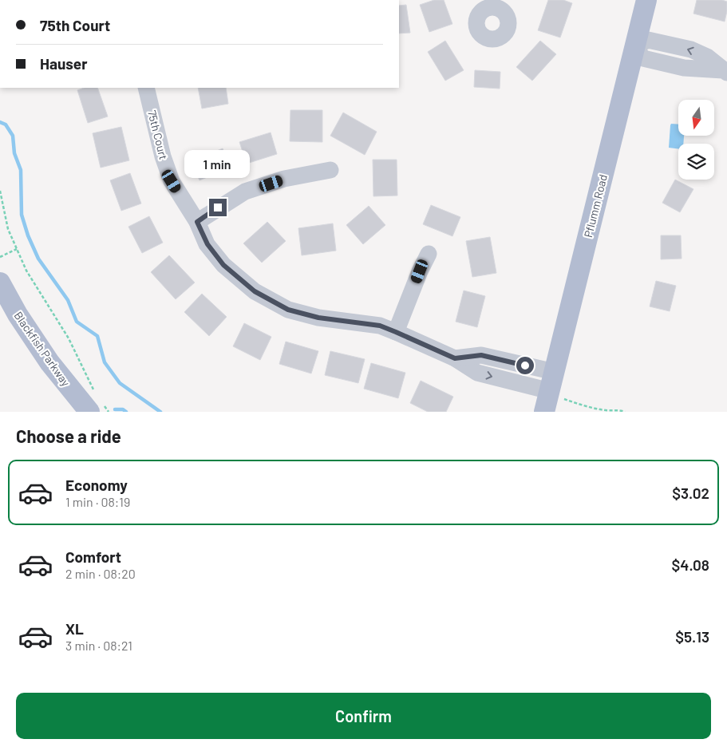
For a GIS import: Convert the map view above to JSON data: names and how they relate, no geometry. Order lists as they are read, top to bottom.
{
  "streets": {
    "main road": ["Pflumm Road", "Blackfish Parkway"],
    "street": ["75th Court"]
  },
  "crossings": [
    ["75th Court", "Pflumm Road"]
  ],
  "north": "bottom",
  "page": {
    "banner": ["75th Court", "Hauser"],
    "bubble": "1 min",
    "heading": "Choose a ride",
    "list": [
      {
        "name": "Economy",
        "note": "1 min · 08:19",
        "value": "$3.02"
      },
      {
        "name": "Comfort",
        "note": "2 min · 08:20",
        "value": "$4.08"
      },
      {
        "name": "XL",
        "note": "3 min · 08:21",
        "value": "$5.13"
      }
    ],
    "buttons": "Confirm"
  }
}
